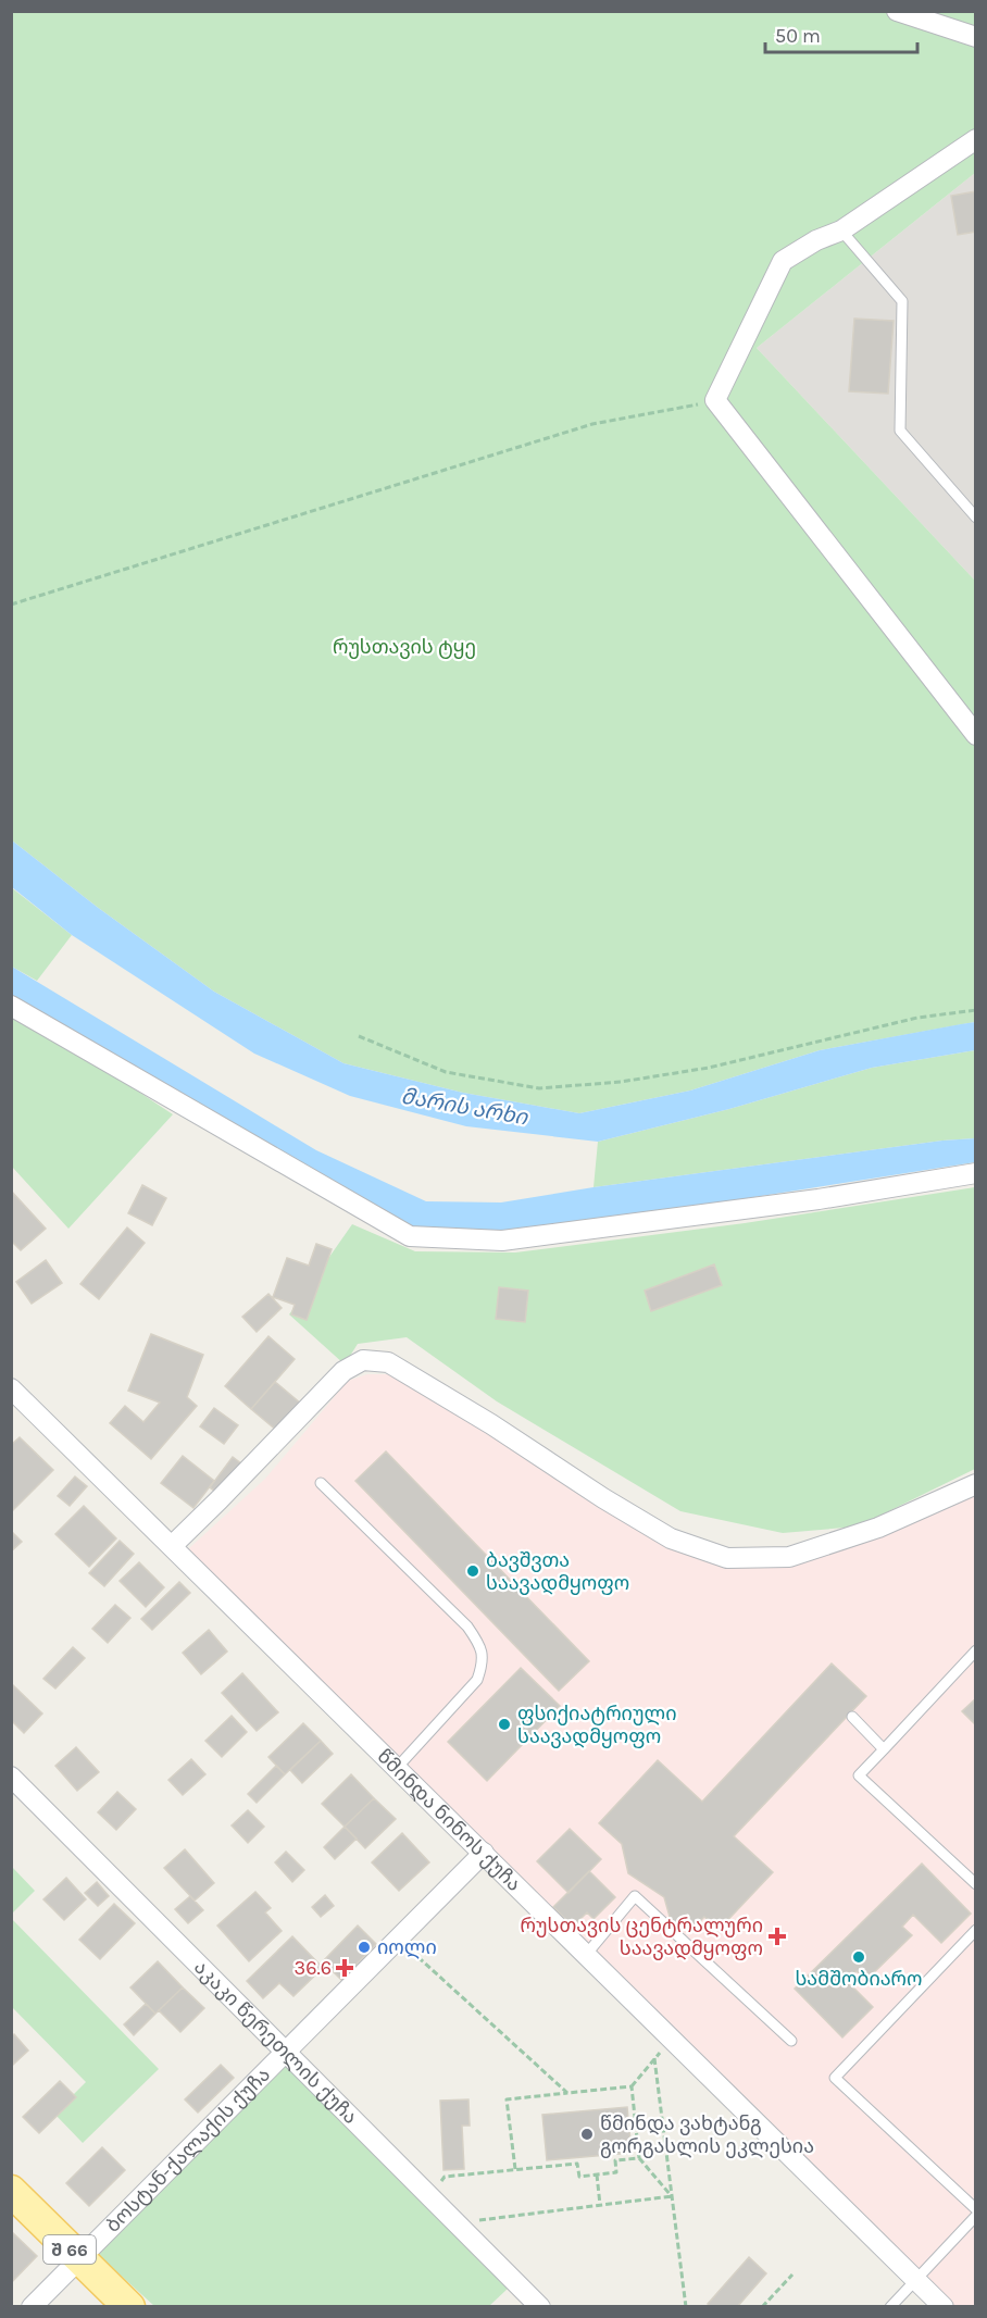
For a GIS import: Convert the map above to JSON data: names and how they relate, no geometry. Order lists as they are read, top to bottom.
{
  "streets": {
    "main road": ["შ 66"],
    "street": ["წმინდა ნინოს ქუჩა", "აკაკი წერეთლის ქუჩა", "ბოსტან-ქალაქის ქუჩა"]
  },
  "crossings": [
    ["წმინდა ნინოს ქუჩა", "ბოსტან-ქალაქის ქუჩა"],
    ["აკაკი წერეთლის ქუჩა", "ბოსტან-ქალაქის ქუჩა"],
    ["ბოსტან-ქალაქის ქუჩა", "შ 66"]
  ],
  "water": ["მარის არხი"],
  "parks": ["რუსთავის ტყე"],
  "places": {
    "other": [
      "ბავშვთა საავადმყოფო",
      "ფსიქიატრიული საავადმყოფო",
      "იოლი",
      "სამშობიარო",
      "წმინდა ვახტანგ გორგასლის ეკლესია"
    ],
    "health": ["რუსთავის ცენტრალური საავადმყოფო", "36.6"]
  },
  "scale_bar": "50 m"
}
